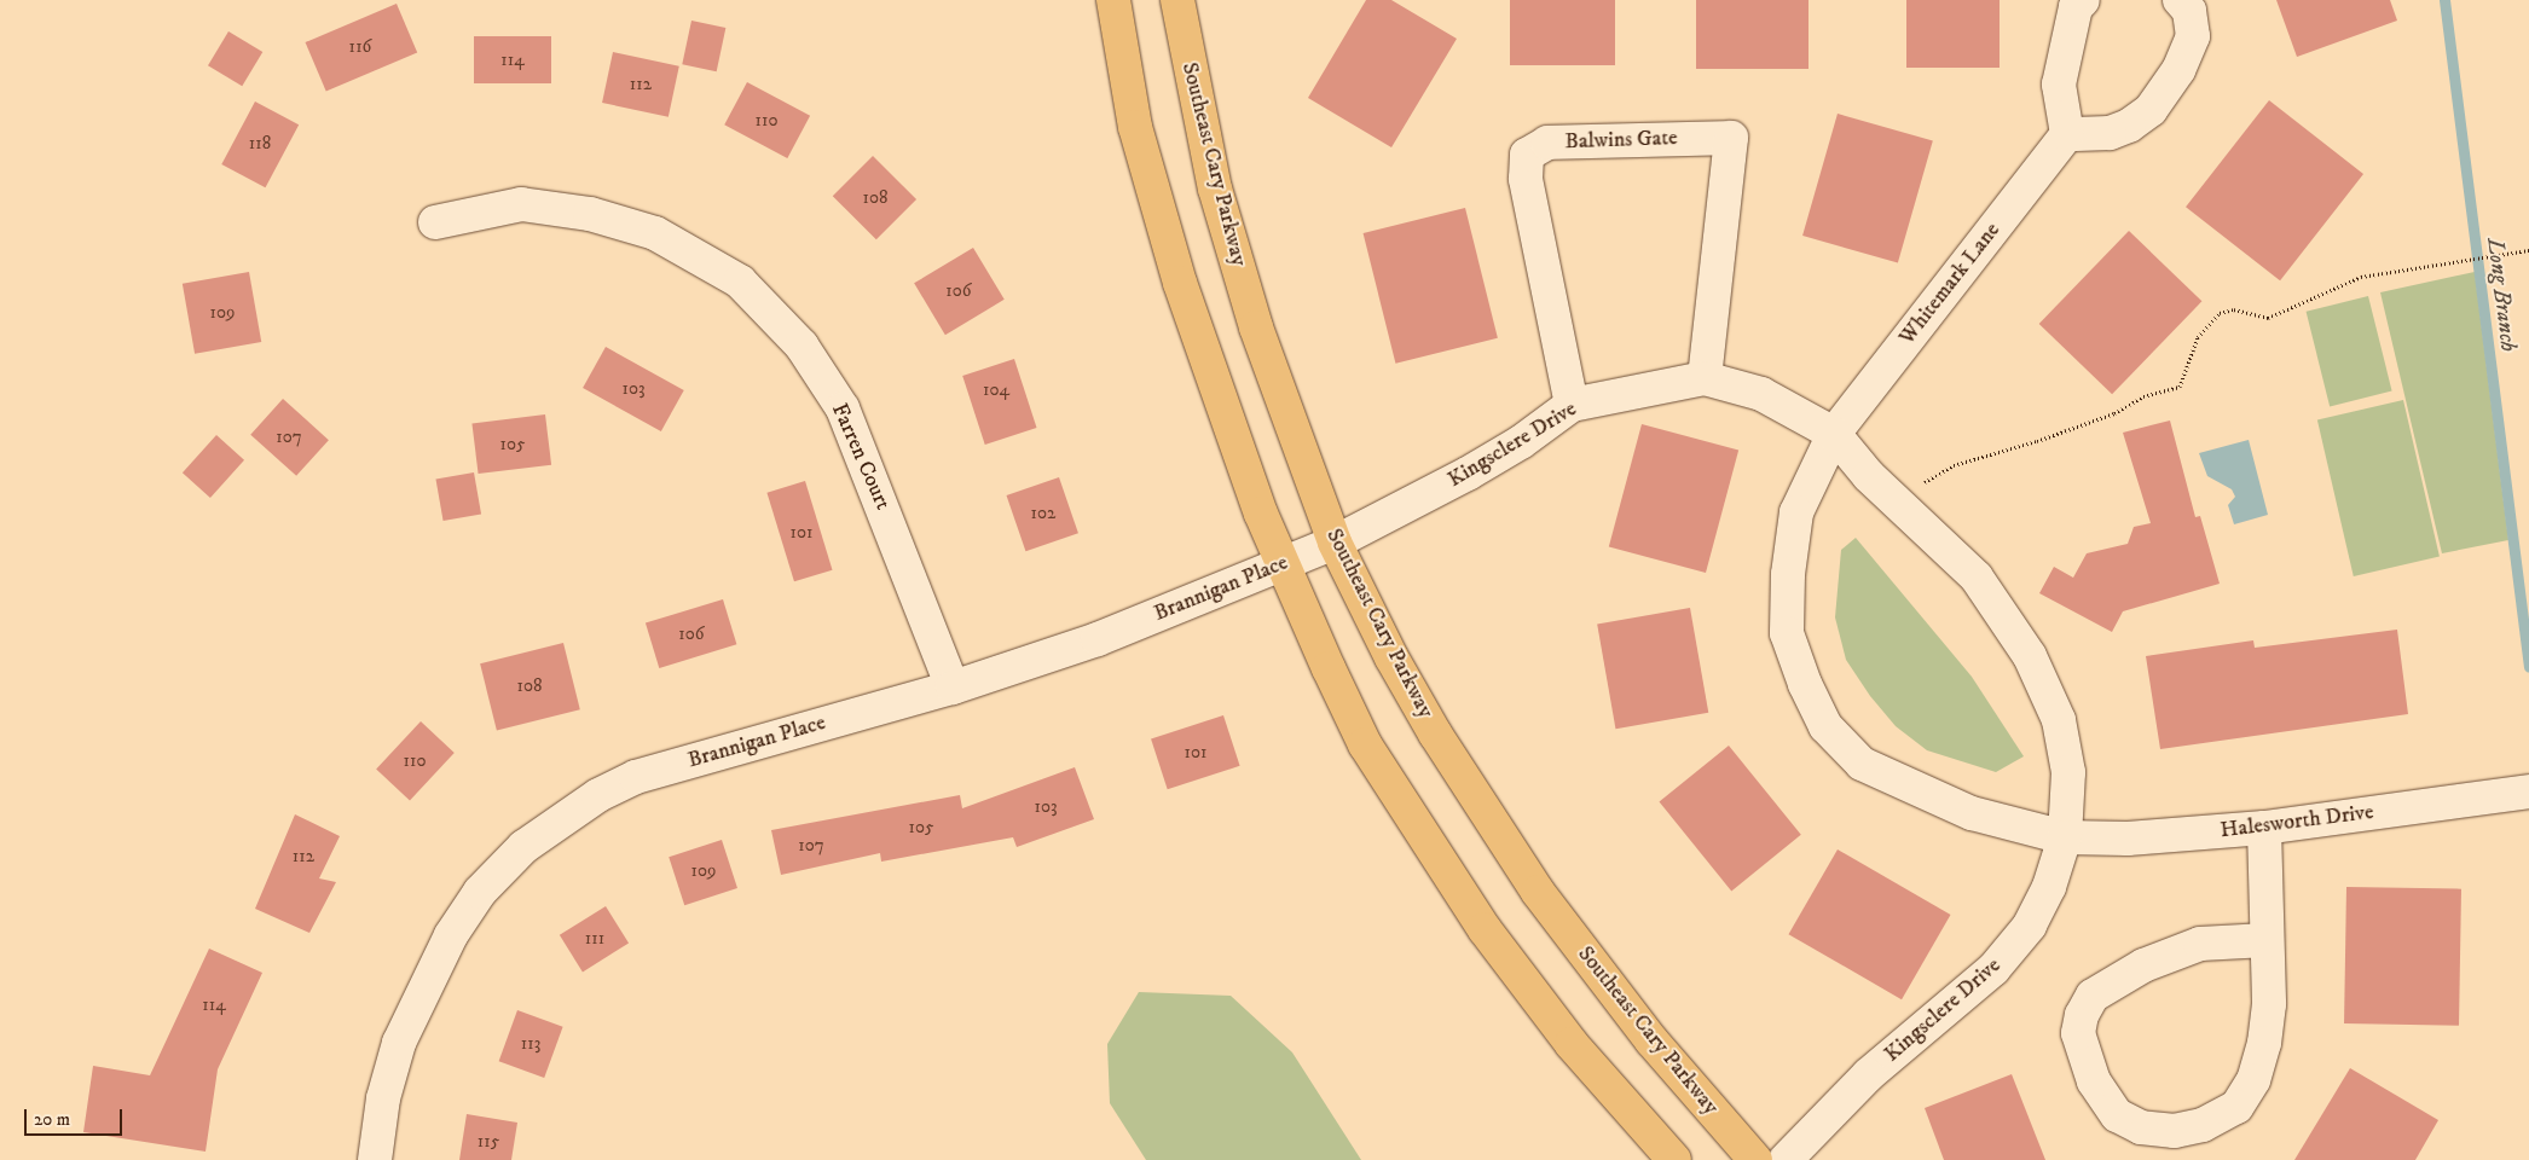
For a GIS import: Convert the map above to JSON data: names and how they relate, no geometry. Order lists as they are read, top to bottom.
{
  "streets": {
    "main road": ["Southeast Cary Parkway"],
    "street": [
      "Balwins Gate",
      "Whitemark Lane",
      "Kingsclere Drive",
      "Farren Court",
      "Brannigan Place",
      "Halesworth Drive"
    ]
  },
  "crossings": [
    ["Balwins Gate", "Kingsclere Drive"],
    ["Southeast Cary Parkway", "Kingsclere Drive"],
    ["Southeast Cary Parkway", "Brannigan Place"],
    ["Whitemark Lane", "Kingsclere Drive"],
    ["Kingsclere Drive", "Brannigan Place"],
    ["Kingsclere Drive", "Halesworth Drive"],
    ["Farren Court", "Brannigan Place"]
  ],
  "water": ["Long Branch"],
  "house_numbers": [
    "116",
    "114",
    "112",
    "110",
    "118",
    "108",
    "106",
    "109",
    "103",
    "104",
    "107",
    "105",
    "102",
    "101",
    "106",
    "108",
    "101",
    "110",
    "103",
    "105",
    "107",
    "112",
    "109",
    "111",
    "114",
    "113",
    "115"
  ],
  "scale_bar": "20 m"
}
